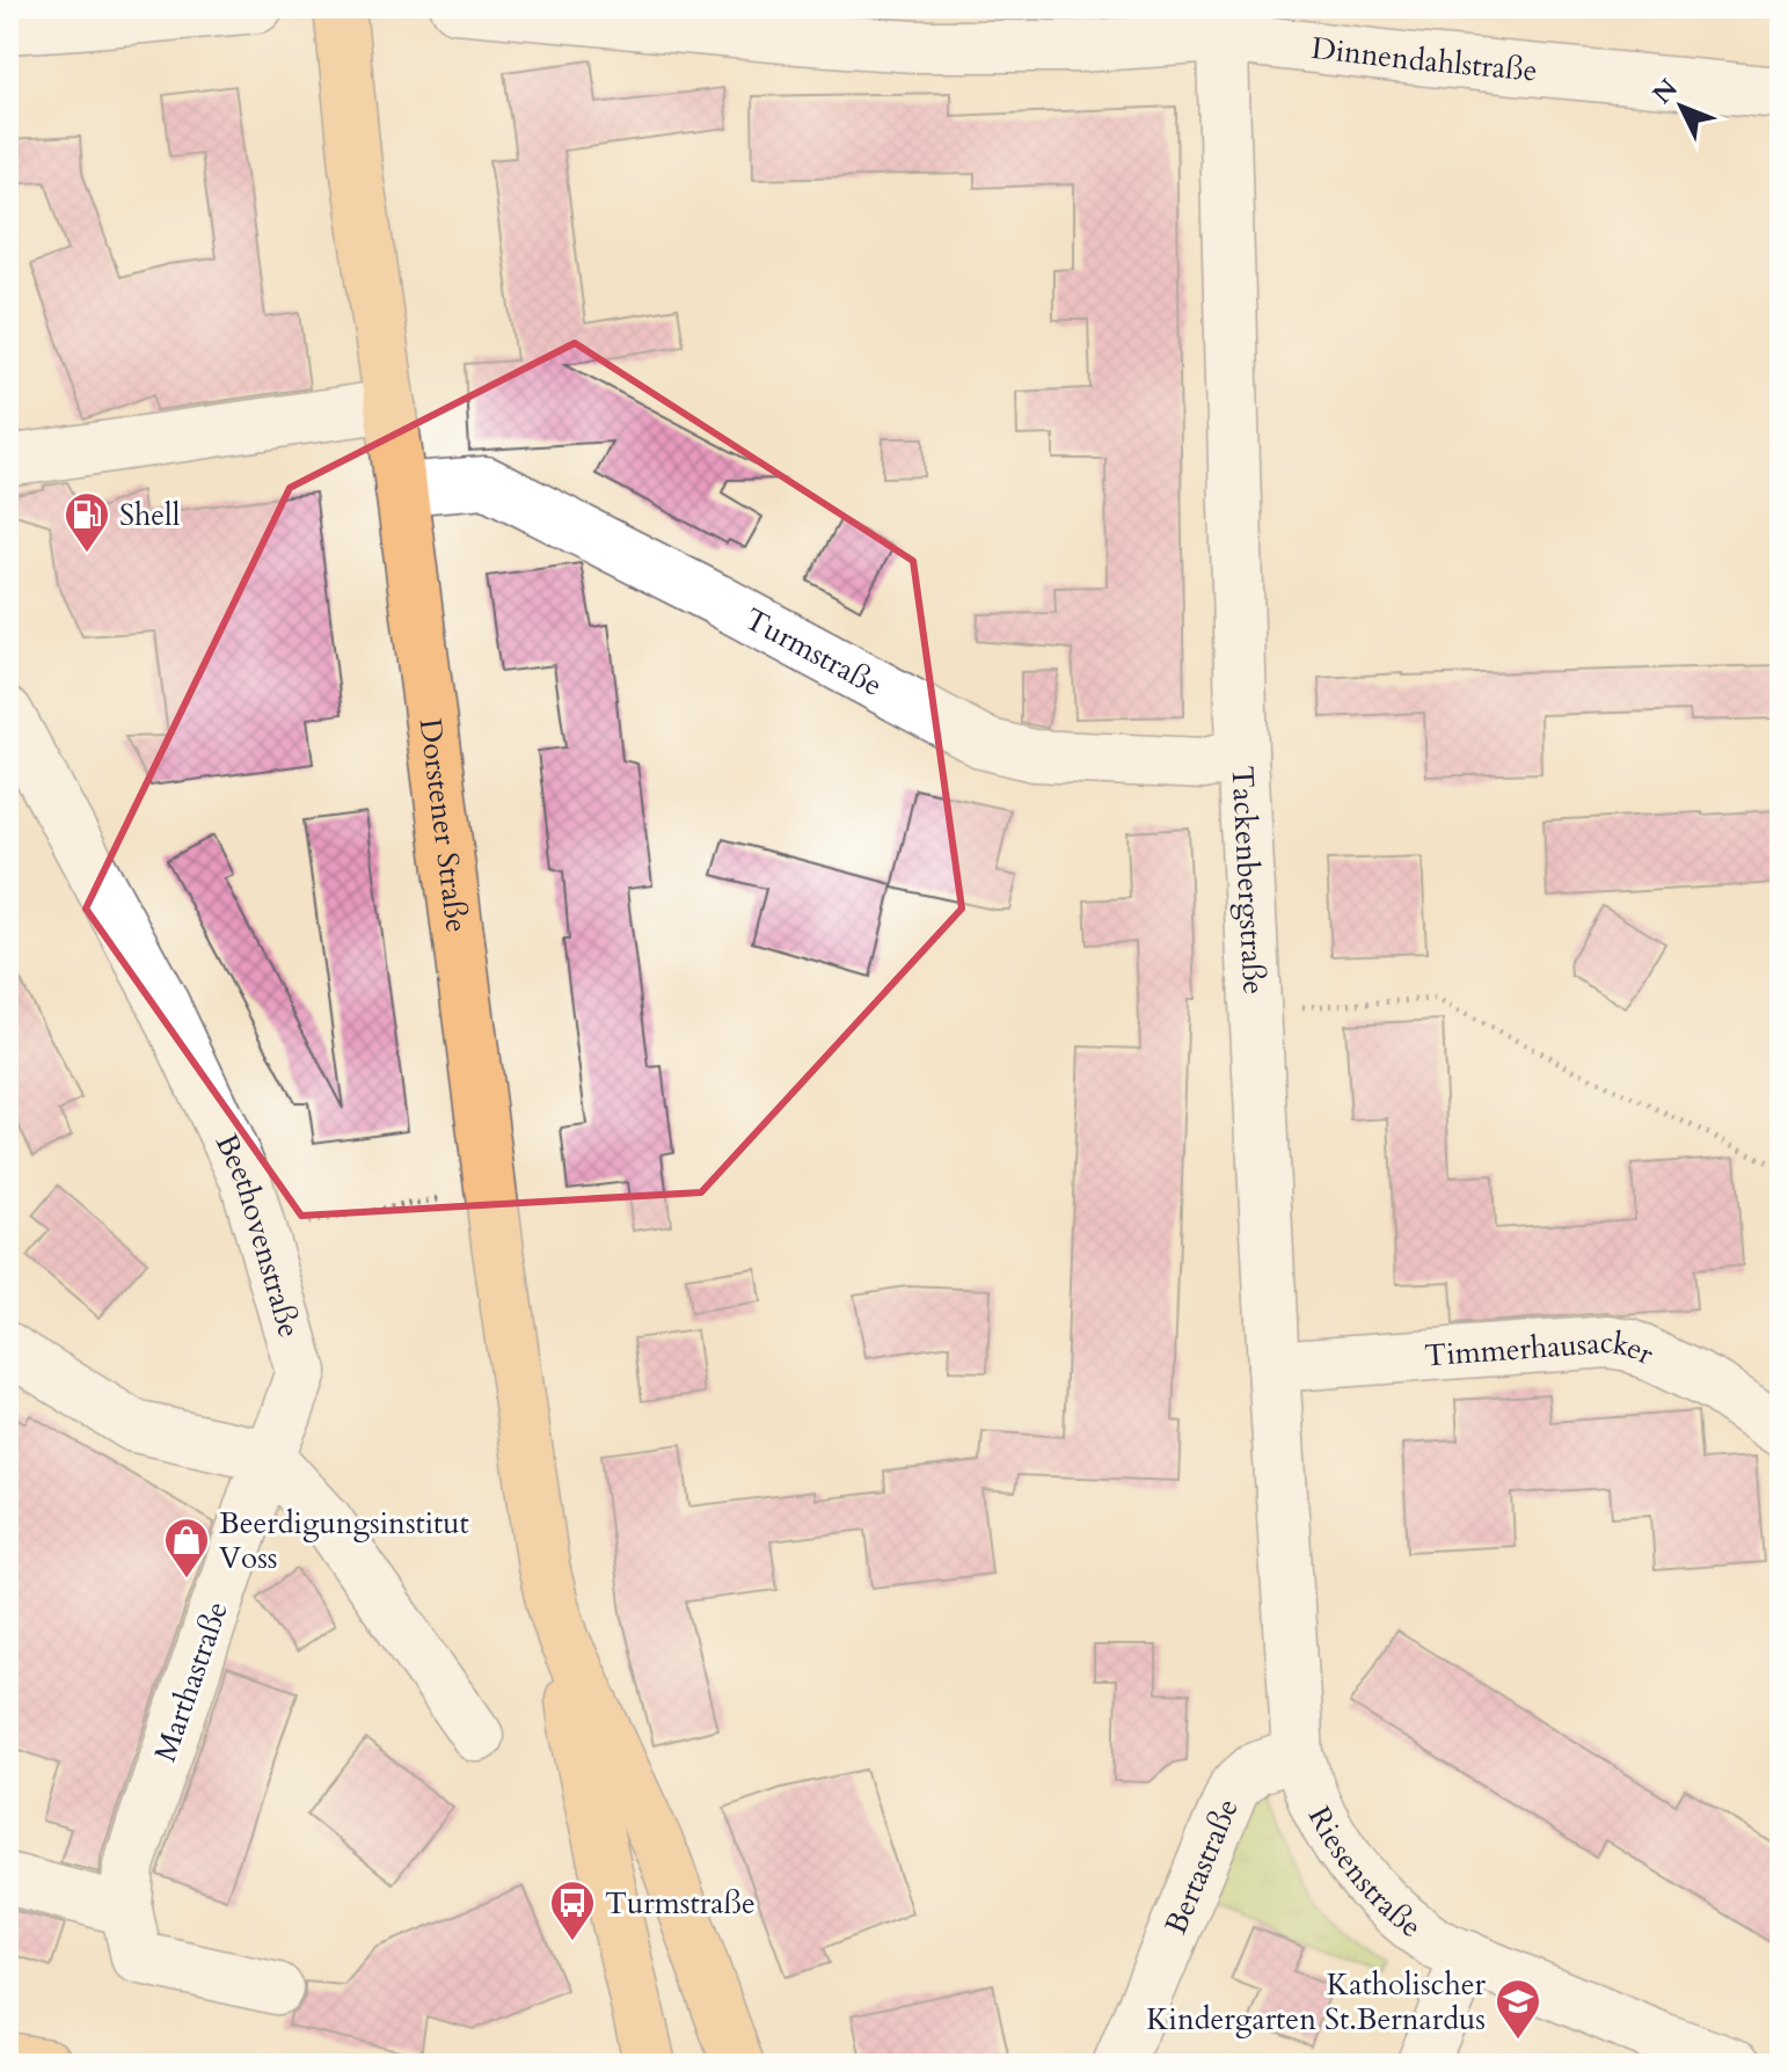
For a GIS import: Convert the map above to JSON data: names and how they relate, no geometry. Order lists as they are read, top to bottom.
{
  "streets": {
    "main road": ["Dorstener Straße"],
    "street": [
      "Dinnendahlstraße",
      "Turmstraße",
      "Tackenbergstraße",
      "Beethovenstraße",
      "Timmerhausacker",
      "Marthastraße",
      "Riesenstraße",
      "Bertastraße"
    ]
  },
  "crossings": [
    ["Dinnendahlstraße", "Tackenbergstraße"],
    ["Turmstraße", "Dorstener Straße"],
    ["Turmstraße", "Tackenbergstraße"],
    ["Tackenbergstraße", "Timmerhausacker"],
    ["Tackenbergstraße", "Riesenstraße"],
    ["Tackenbergstraße", "Bertastraße"],
    ["Beethovenstraße", "Marthastraße"],
    ["Riesenstraße", "Bertastraße"]
  ],
  "places": {
    "fuel station": ["Shell"],
    "shop": ["Beerdigungsinstitut Voss"],
    "bus stop": ["Turmstraße"],
    "school or university": ["Katholischer Kindergarten St.Bernardus"]
  },
  "north": "top left"
}
